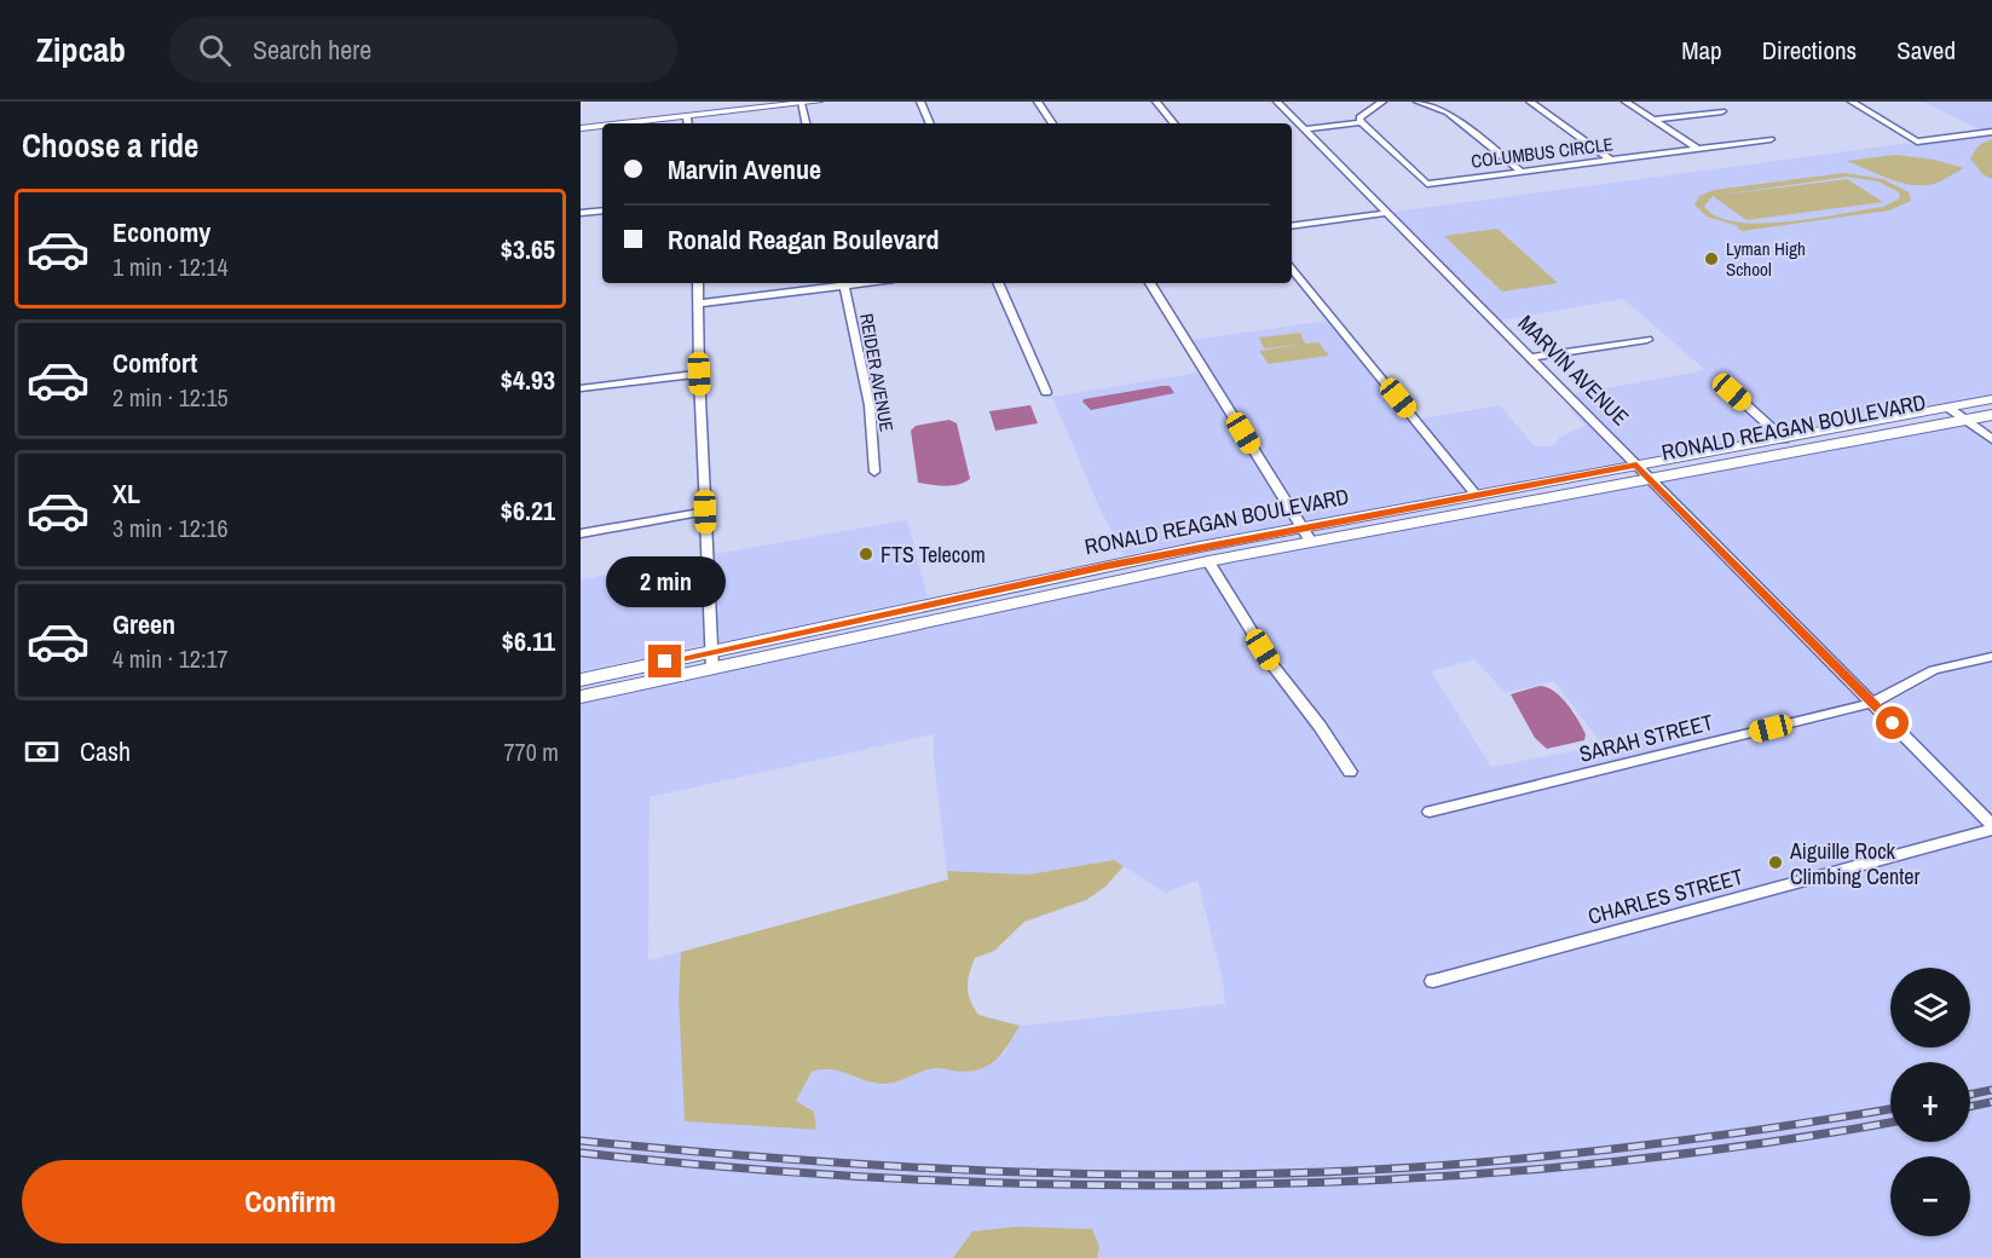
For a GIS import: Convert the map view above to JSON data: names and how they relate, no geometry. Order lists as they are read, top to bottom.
{
  "streets": {
    "main road": ["RONALD REAGAN BOULEVARD"],
    "street": [
      "COLUMBUS CIRCLE",
      "MARVIN AVENUE",
      "REIDER AVENUE",
      "SARAH STREET",
      "CHARLES STREET"
    ]
  },
  "crossings": [
    ["MARVIN AVENUE", "RONALD REAGAN BOULEVARD"],
    ["MARVIN AVENUE", "SARAH STREET"],
    ["MARVIN AVENUE", "CHARLES STREET"]
  ],
  "places": ["Lyman High School", "FTS Telecom", "Aiguille Rock Climbing Center"],
  "page": {
    "header": "Zipcab",
    "search": "Search here",
    "nav": ["Map", "Directions", "Saved"],
    "heading": "Choose a ride",
    "banner": ["Marvin Avenue", "Ronald Reagan Boulevard"],
    "list": [
      {
        "name": "Economy",
        "note": "1 min · 12:14",
        "value": "$3.65"
      },
      {
        "name": "Comfort",
        "note": "2 min · 12:15",
        "value": "$4.93"
      },
      {
        "name": "XL",
        "note": "3 min · 12:16",
        "value": "$6.21"
      },
      {
        "name": "Green",
        "note": "4 min · 12:17",
        "value": "$6.11"
      }
    ],
    "bubble": "2 min",
    "pay": ["Cash", "770 m"],
    "map_buttons": ["+", "−"],
    "buttons": "Confirm"
  }
}
